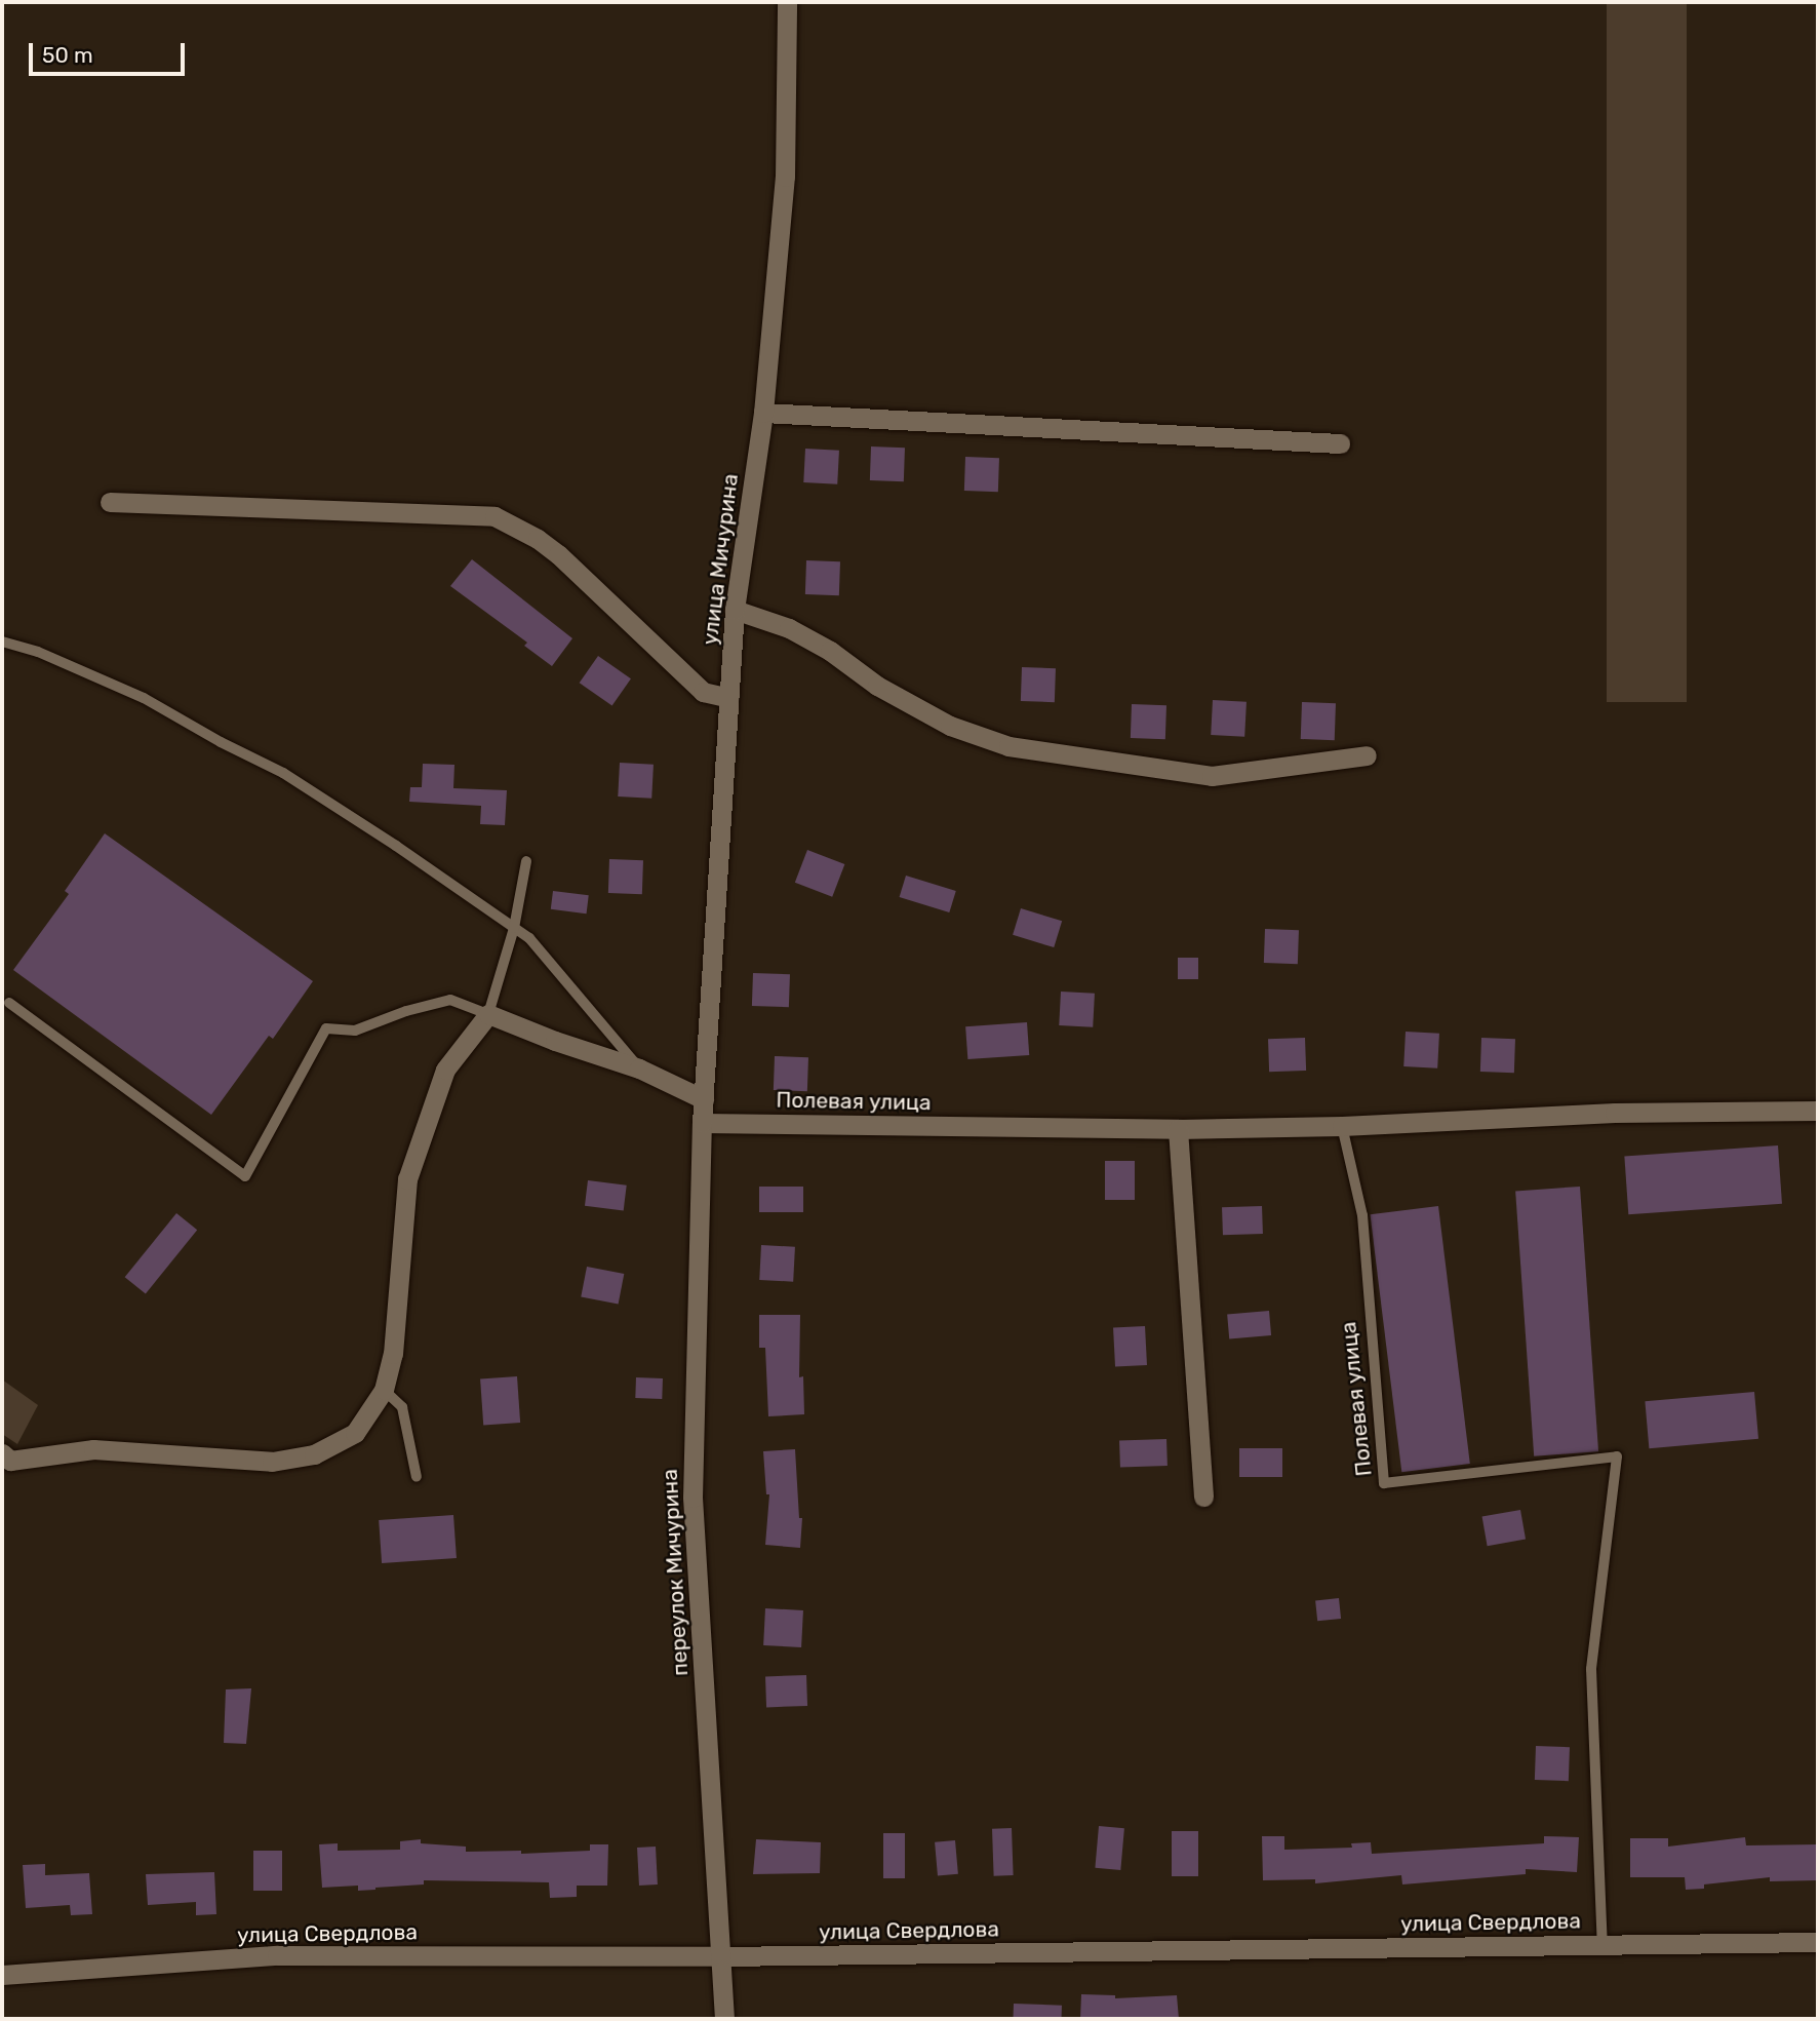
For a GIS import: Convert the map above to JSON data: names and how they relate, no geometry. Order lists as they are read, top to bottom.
{
  "streets": {
    "street": [
      "улица Мичурина",
      "Полевая улица",
      "переулок Мичурина",
      "улица Свердлова"
    ]
  },
  "crossings": [
    ["улица Мичурина", "Полевая улица"],
    ["улица Мичурина", "переулок Мичурина"],
    ["Полевая улица", "переулок Мичурина"],
    ["Полевая улица", "улица Свердлова"],
    ["переулок Мичурина", "улица Свердлова"]
  ],
  "scale_bar": "50 m"
}
